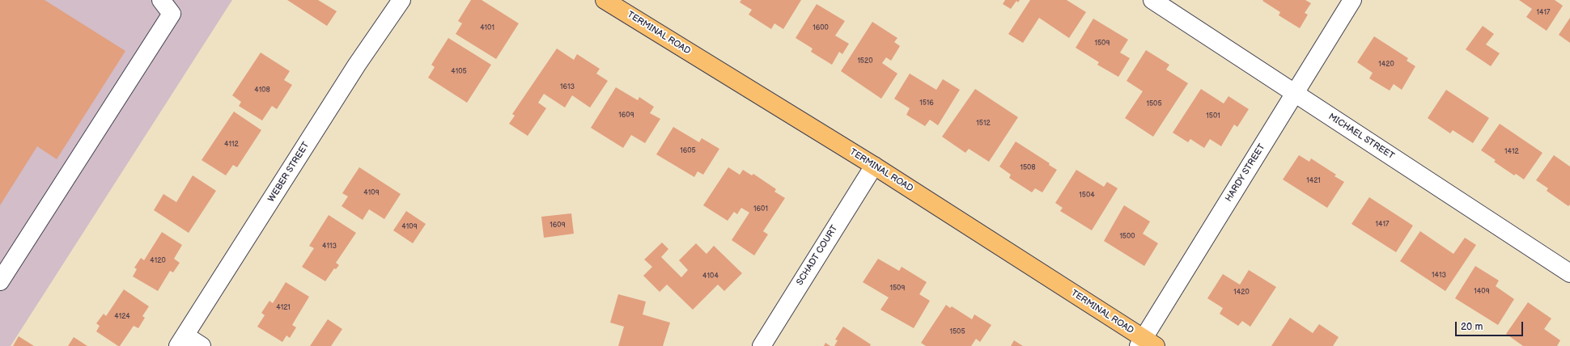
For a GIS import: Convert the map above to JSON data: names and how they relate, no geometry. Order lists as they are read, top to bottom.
{
  "streets": {
    "main road": ["TERMINAL ROAD"],
    "street": [
      "MICHAEL STREET",
      "WEBER STREET",
      "HARDY STREET",
      "SCHADT COURT"
    ]
  },
  "crossings": [
    ["TERMINAL ROAD", "HARDY STREET"],
    ["TERMINAL ROAD", "SCHADT COURT"],
    ["MICHAEL STREET", "HARDY STREET"]
  ],
  "house_numbers": [
    "1417",
    "4101",
    "1600",
    "1509",
    "1520",
    "1420",
    "4105",
    "1613",
    "4108",
    "1516",
    "1505",
    "1609",
    "1501",
    "1512",
    "4112",
    "1605",
    "1412",
    "1508",
    "1421",
    "4109",
    "1504",
    "1601",
    "1417",
    "1609",
    "4109",
    "1500",
    "4113",
    "4120",
    "1413",
    "4104",
    "1509",
    "1409",
    "1420",
    "4121",
    "4124",
    "1505"
  ],
  "scale_bar": "20 m"
}
